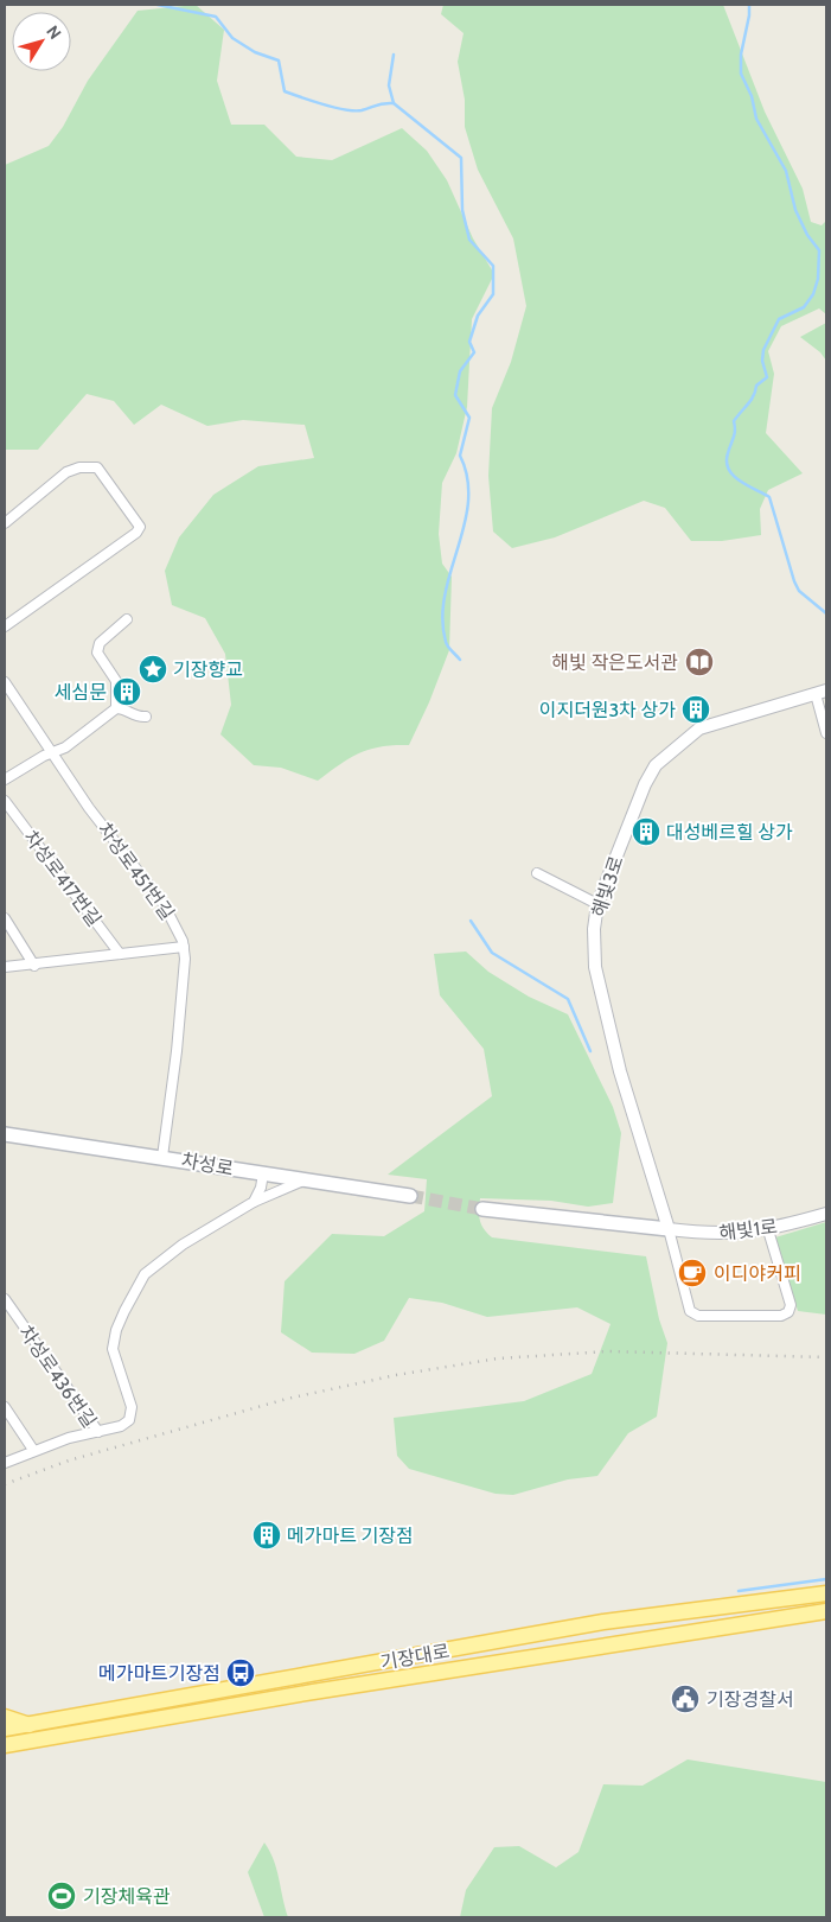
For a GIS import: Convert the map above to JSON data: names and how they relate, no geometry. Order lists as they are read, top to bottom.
{
  "streets": {
    "main road": ["차성로", "기장대로"],
    "street": [
      "차성로451번길",
      "차성로417번길",
      "해빛3로",
      "해빛1로",
      "차성로436번길"
    ]
  },
  "crossings": [
    ["차성로451번길", "차성로"],
    ["해빛3로", "해빛1로"]
  ],
  "places": {
    "library": ["해빛 작은도서관"],
    "place": ["기장향교"],
    "building": [
      "세심문",
      "이지더원3차 상가",
      "대성베르힐 상가",
      "메가마트 기장점"
    ],
    "cafe": ["이디야커피"],
    "bus stop": ["메가마트기장점"],
    "public building": ["기장경찰서"],
    "sports": ["기장체육관"]
  },
  "north": "top right"
}
